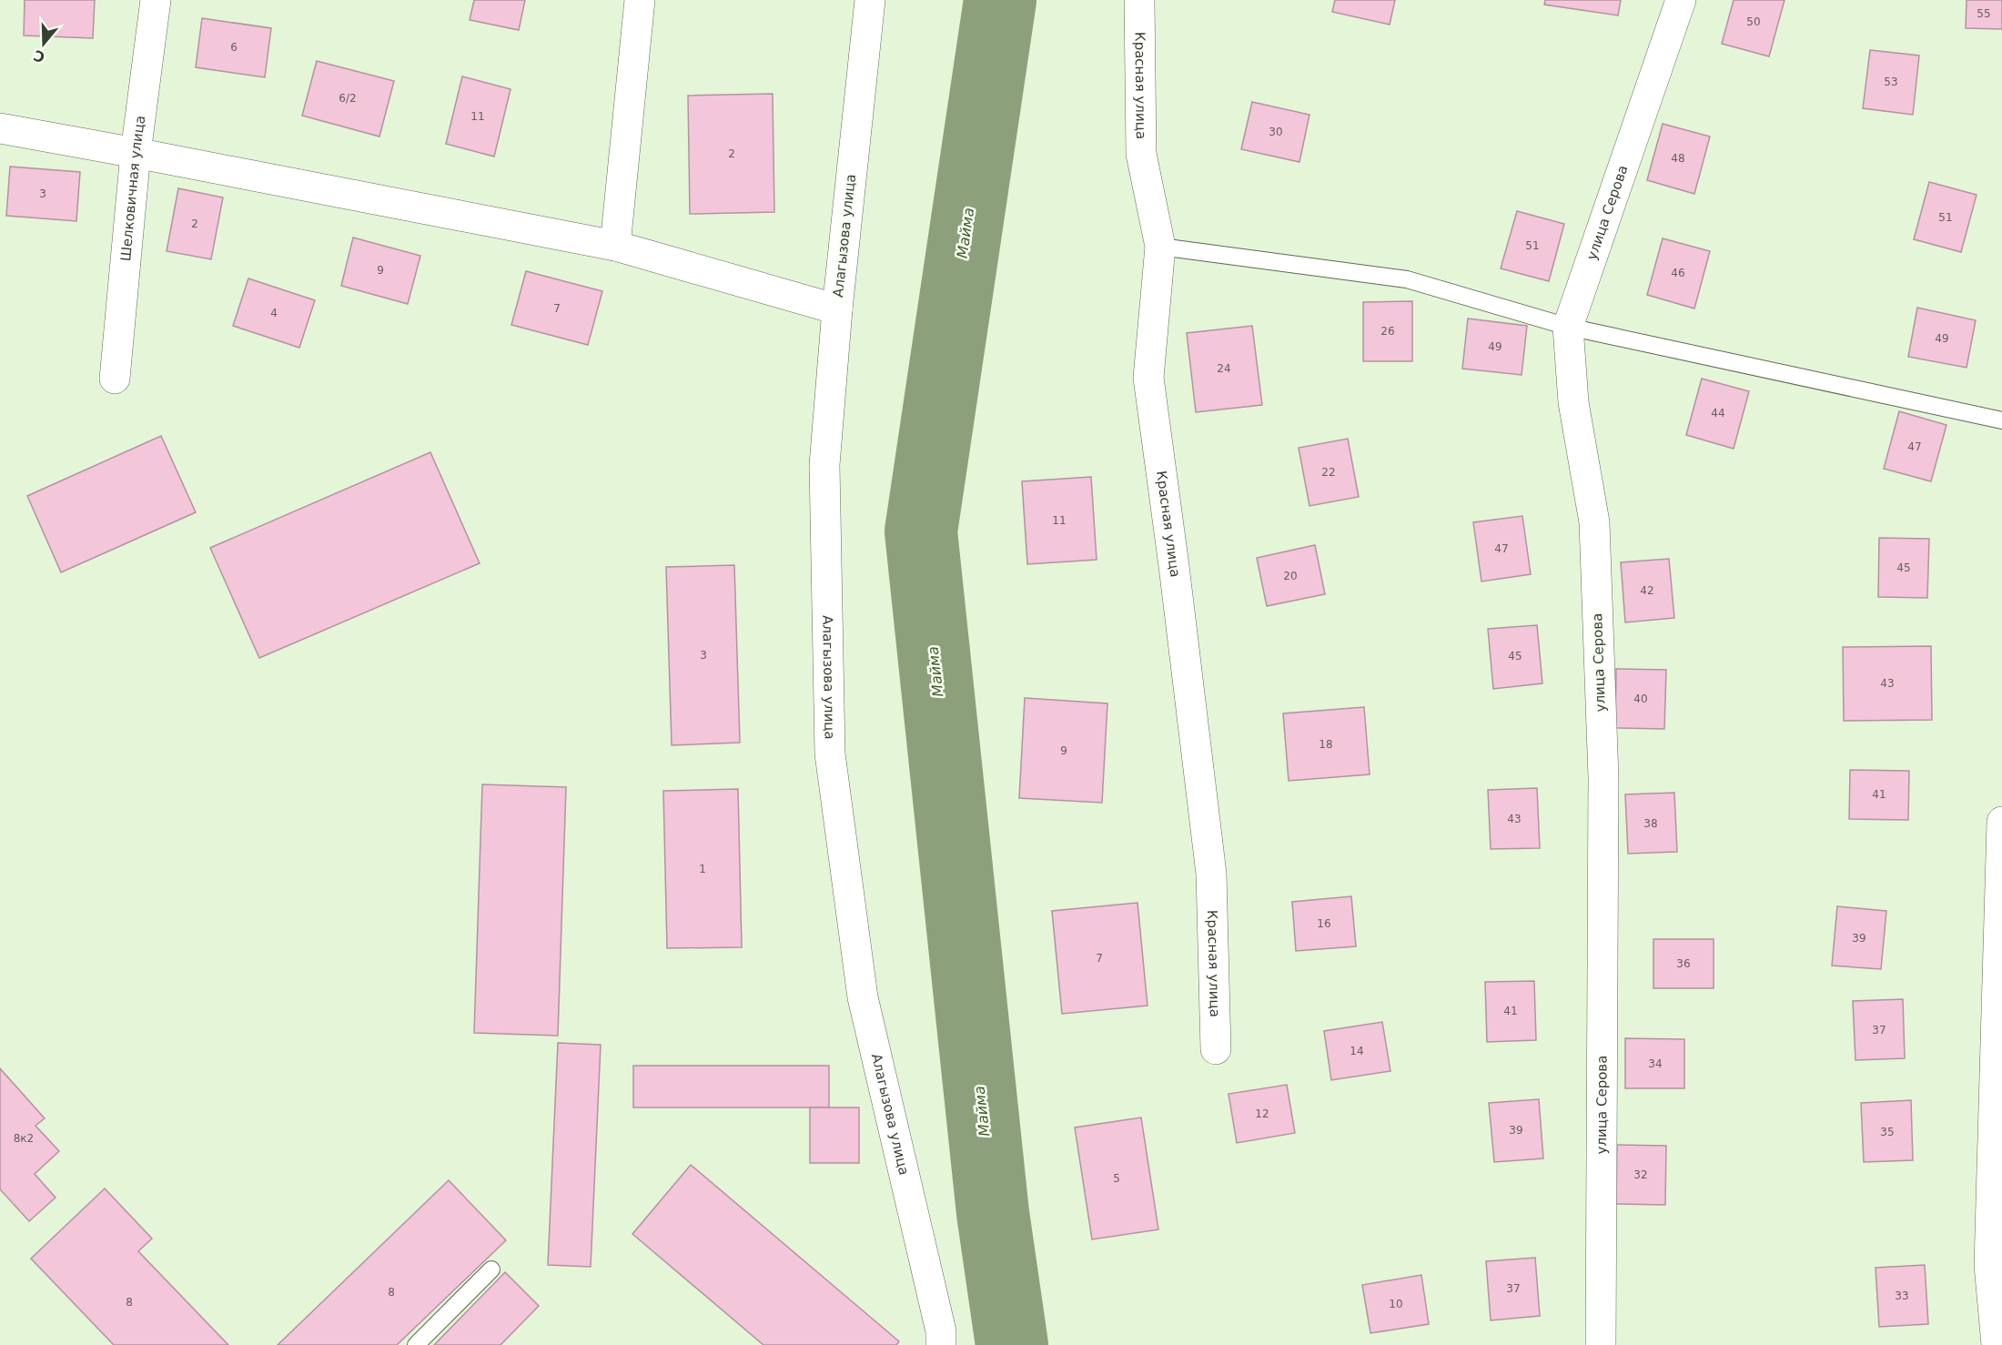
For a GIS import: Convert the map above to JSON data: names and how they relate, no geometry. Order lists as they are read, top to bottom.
{
  "streets": {
    "street": [
      "Красная улица",
      "Шелковичная улица",
      "улица Серова",
      "Алагызова улица"
    ]
  },
  "water": ["Майма"],
  "house_numbers": [
    "55",
    "50",
    "6",
    "53",
    "6/2",
    "11",
    "30",
    "2",
    "48",
    "3",
    "51",
    "2",
    "51",
    "9",
    "46",
    "7",
    "4",
    "26",
    "49",
    "49",
    "24",
    "44",
    "47",
    "22",
    "11",
    "47",
    "45",
    "20",
    "42",
    "3",
    "45",
    "43",
    "40",
    "18",
    "9",
    "41",
    "43",
    "38",
    "1",
    "16",
    "39",
    "7",
    "36",
    "41",
    "37",
    "14",
    "34",
    "12",
    "39",
    "35",
    "8к2",
    "32",
    "5",
    "37",
    "8",
    "33",
    "8",
    "10"
  ],
  "north": "bottom"
}
